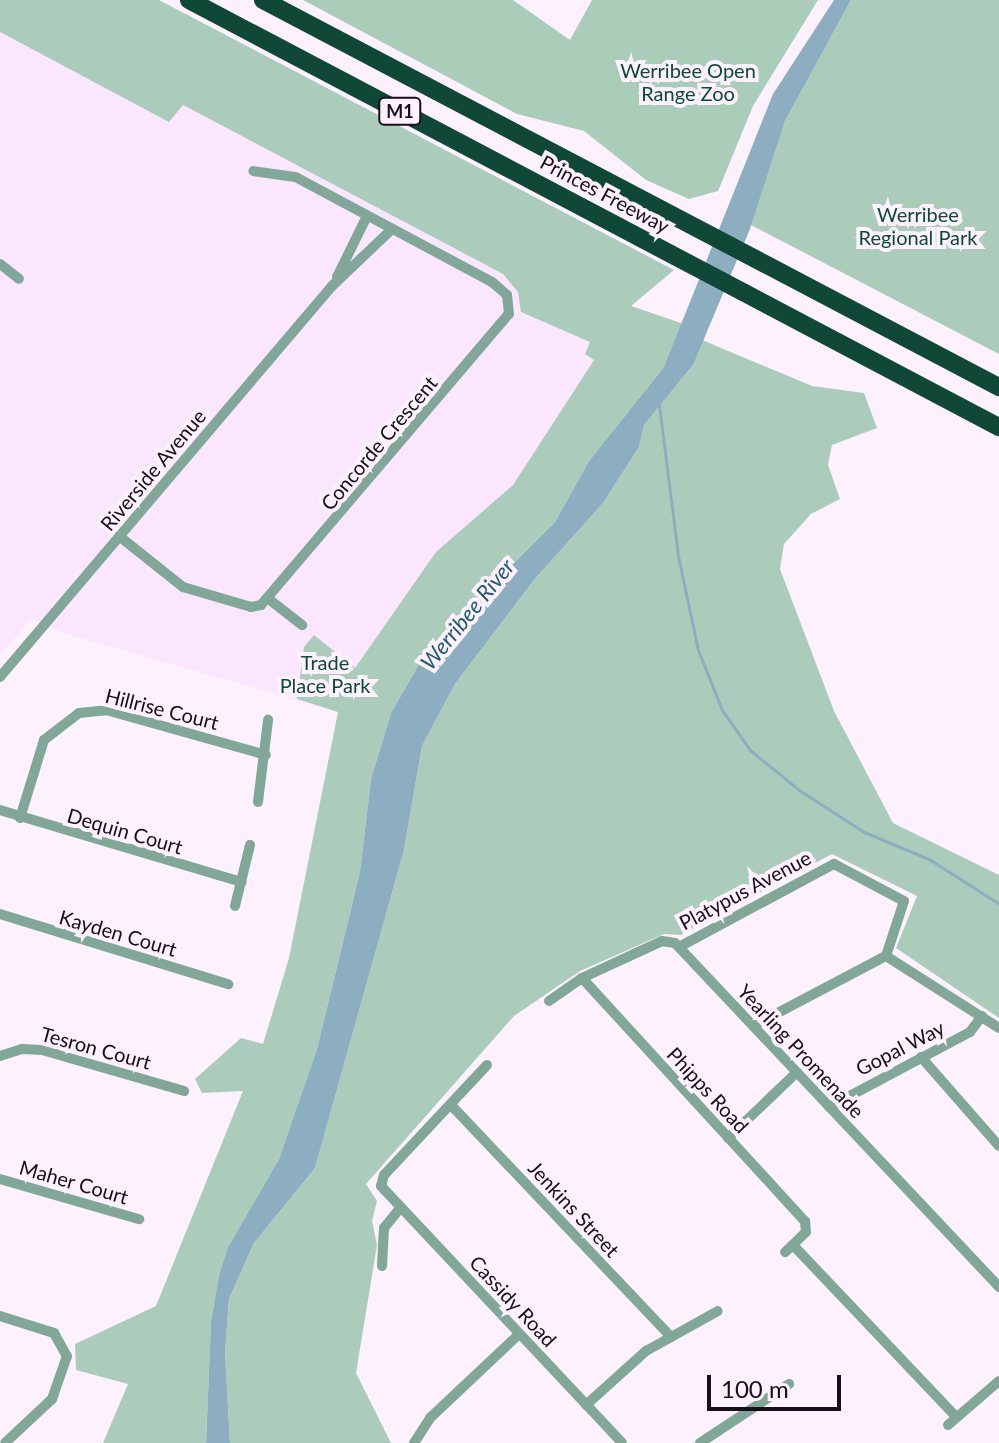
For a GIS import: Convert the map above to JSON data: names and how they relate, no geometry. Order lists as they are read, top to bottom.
{
  "streets": {
    "highway": ["M1", "Princes Freeway"],
    "street": [
      "Concorde Crescent",
      "Riverside Avenue",
      "Hillrise Court",
      "Dequin Court",
      "Platypus Avenue",
      "Kayden Court",
      "Tesron Court",
      "Gopal Way",
      "Yearling Promenade",
      "Phipps Road",
      "Maher Court",
      "Jenkins Street",
      "Cassidy Road"
    ]
  },
  "crossings": [
    ["Concorde Crescent", "Riverside Avenue"],
    ["Hillrise Court", "Dequin Court"],
    ["Platypus Avenue", "Yearling Promenade"],
    ["Gopal Way", "Yearling Promenade"],
    ["Jenkins Street", "Cassidy Road"]
  ],
  "water": ["Werribee River"],
  "parks": ["Werribee Open Range Zoo", "Werribee Regional Park", "Trade Place Park"],
  "scale_bar": "100 m"
}
